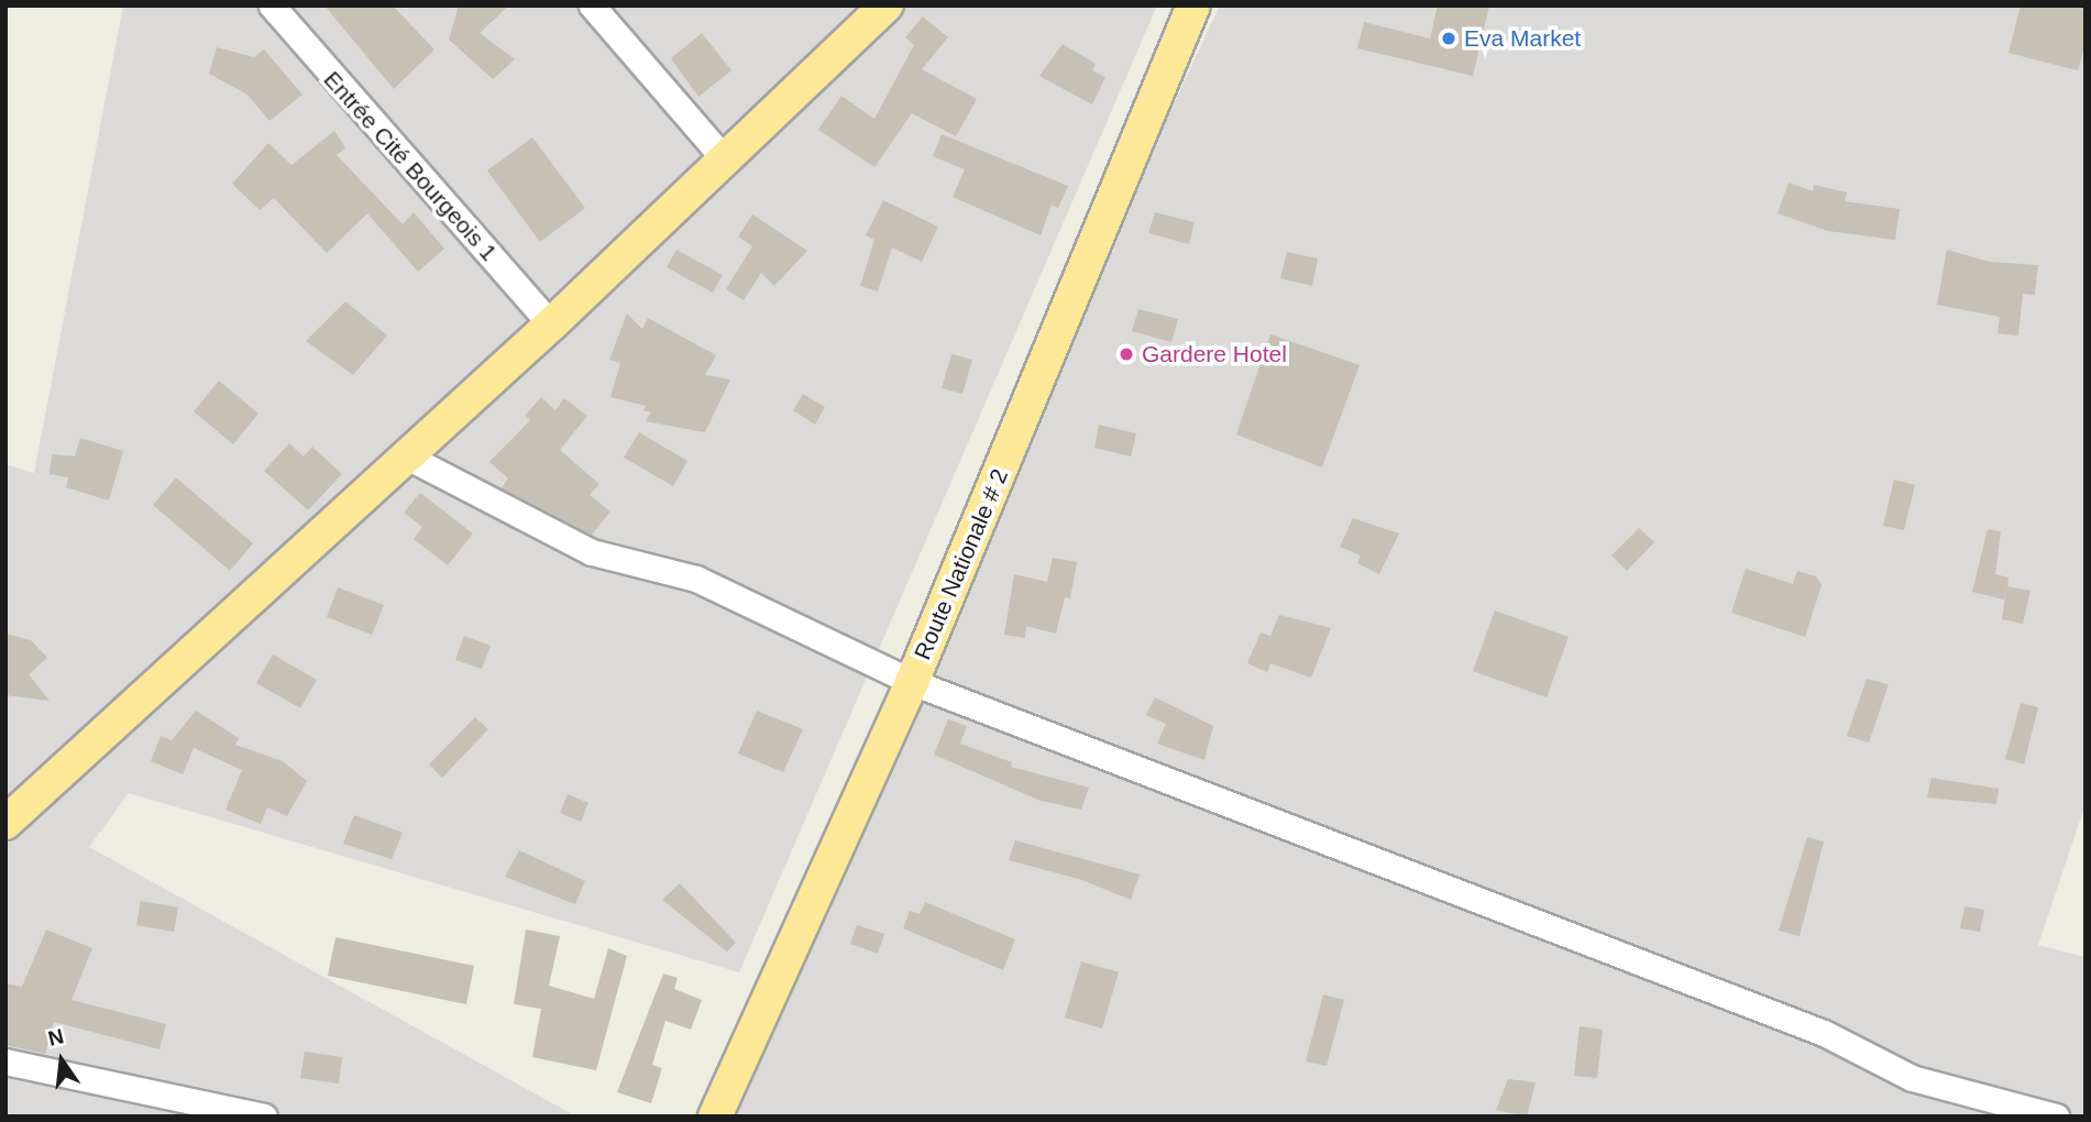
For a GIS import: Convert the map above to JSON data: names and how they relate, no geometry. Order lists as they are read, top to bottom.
{
  "streets": {
    "main road": ["Route Nationale # 2"],
    "street": ["Entrée Cité Bourgeois 1"]
  },
  "places": ["Eva Market", "Gardere Hotel"],
  "north": "top"
}
